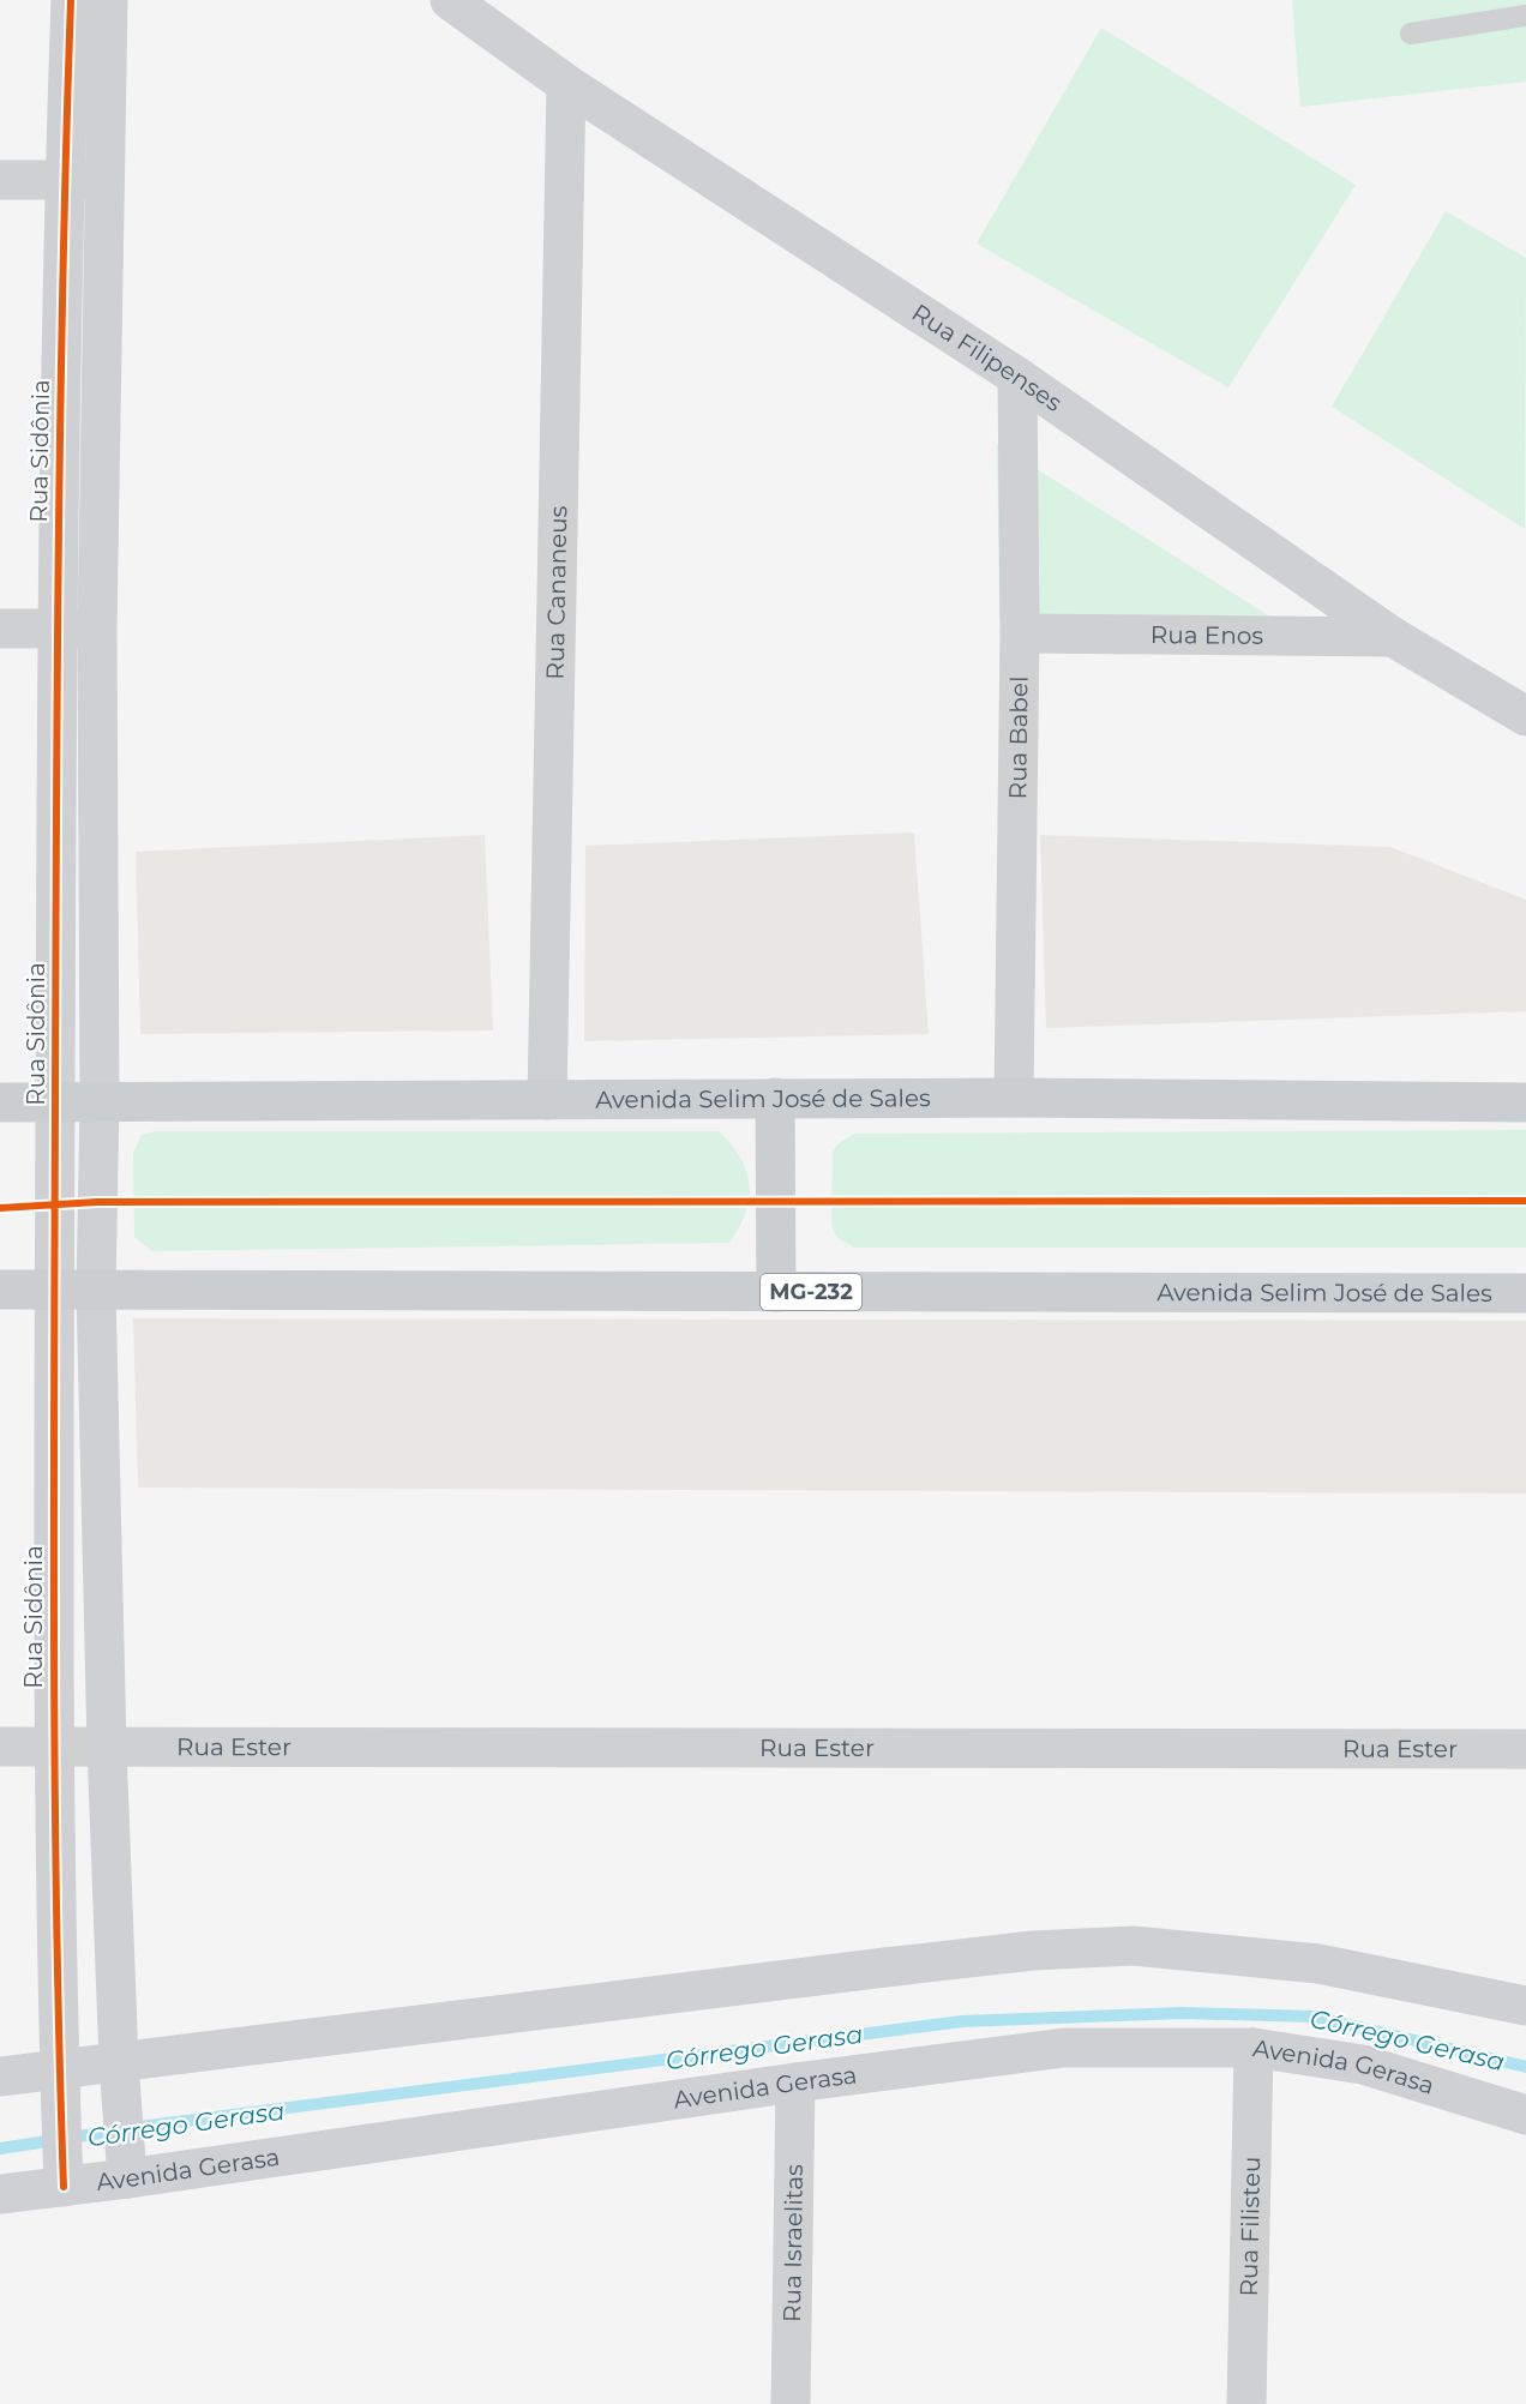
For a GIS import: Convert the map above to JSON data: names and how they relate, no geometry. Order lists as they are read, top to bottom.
{
  "streets": {
    "main road": ["Avenida Selim José de Sales", "MG-232"],
    "street": [
      "Rua Filipenses",
      "Rua Sidônia",
      "Rua Cananeus",
      "Rua Enos",
      "Rua Babel",
      "Rua Ester",
      "Avenida Gerasa",
      "Rua Filisteu",
      "Rua Israelitas"
    ]
  },
  "crossings": [
    ["Rua Filipenses", "Rua Cananeus"],
    ["Rua Filipenses", "Rua Enos"],
    ["Rua Filipenses", "Rua Babel"],
    ["Rua Sidônia", "Avenida Selim José de Sales"],
    ["Rua Sidônia", "Rua Ester"],
    ["Rua Sidônia", "Avenida Gerasa"],
    ["Rua Cananeus", "Avenida Selim José de Sales"],
    ["Rua Enos", "Rua Babel"],
    ["Rua Babel", "Avenida Selim José de Sales"],
    ["Avenida Gerasa", "Rua Filisteu"],
    ["Avenida Gerasa", "Rua Israelitas"]
  ],
  "water": ["Córrego Gerasa"]
}
